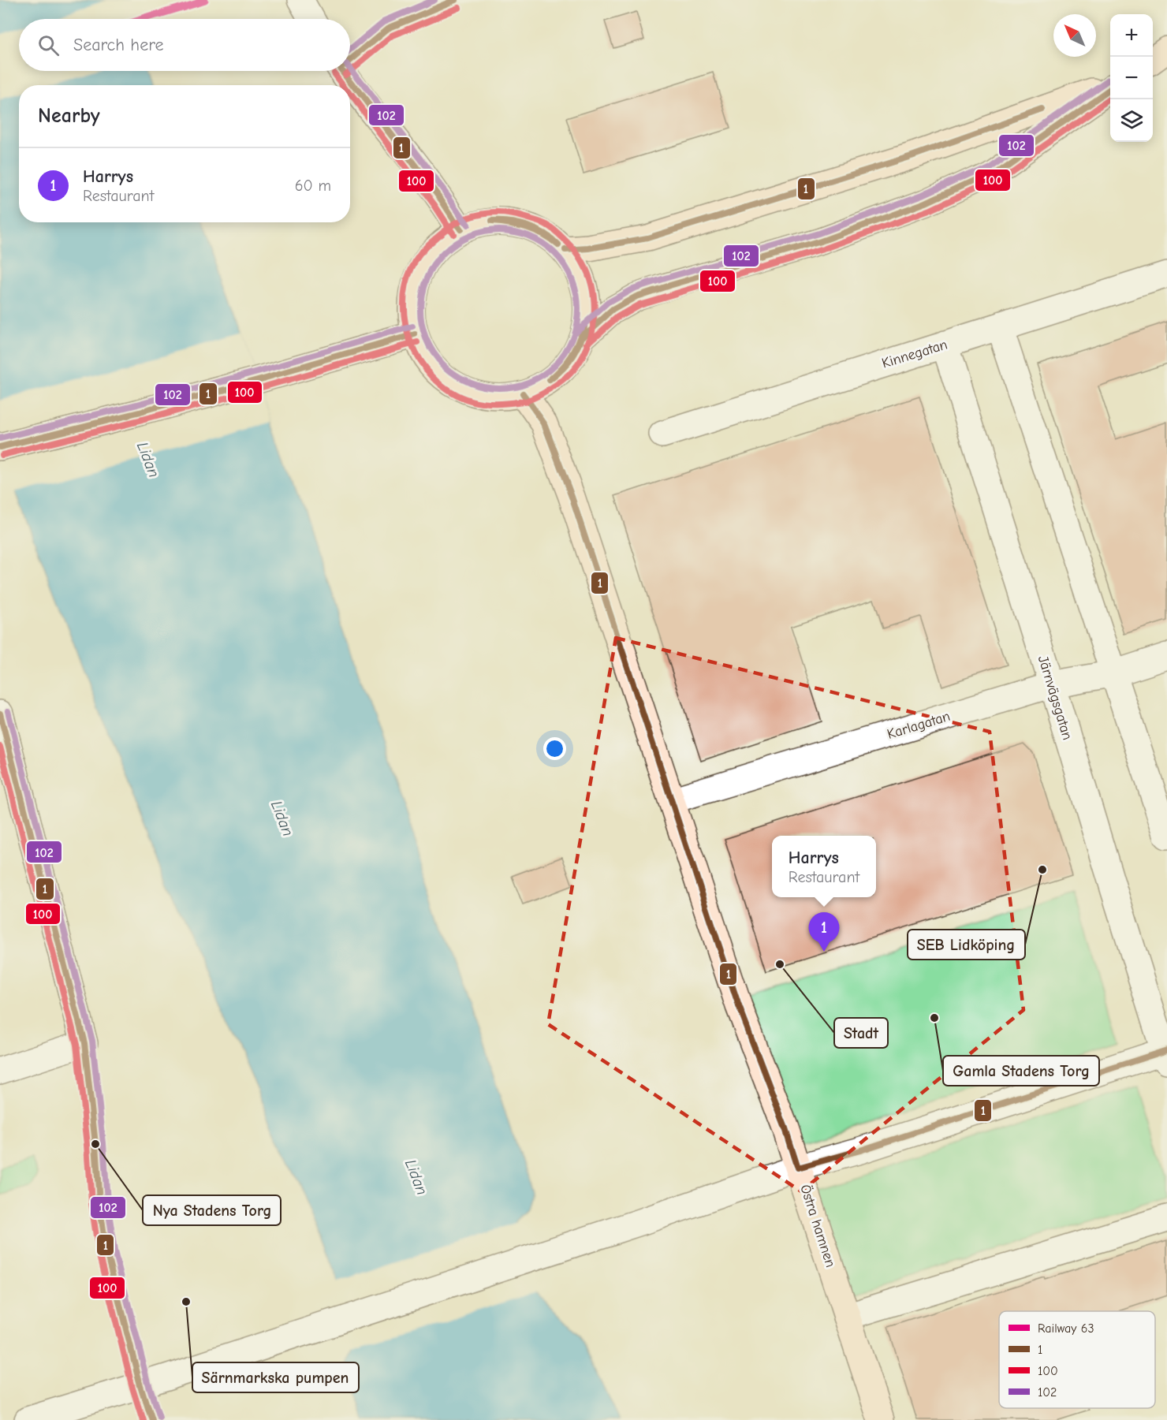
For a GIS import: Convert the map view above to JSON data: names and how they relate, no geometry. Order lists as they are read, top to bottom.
{
  "streets": {
    "main road": ["Östra hamnen"],
    "street": ["Kinnegatan", "Järnvägsgatan", "Karlagatan"]
  },
  "crossings": [
    ["Kinnegatan", "Järnvägsgatan"],
    ["Järnvägsgatan", "Karlagatan"],
    ["Karlagatan", "Östra hamnen"]
  ],
  "water": ["Lidan"],
  "places": [
    "SEB Lidköping",
    "Stadt",
    "Gamla Stadens Torg",
    "Nya Stadens Torg",
    "Särnmarkska pumpen"
  ],
  "lines": [
    "rail line 63",
    "transit line 1",
    "transit line 102",
    "transit line 100"
  ],
  "legend": [
    "Railway 63",
    "1",
    "100",
    "102"
  ],
  "north": "top left",
  "page": {
    "map_buttons": ["+", "−"],
    "search": "Search here",
    "heading": "Nearby",
    "list": [
      {
        "mark": "1",
        "name": "Harrys",
        "note": "Restaurant",
        "value": "60 m"
      }
    ],
    "popup": ["Harrys", "Restaurant"],
    "pins": "1"
  }
}
